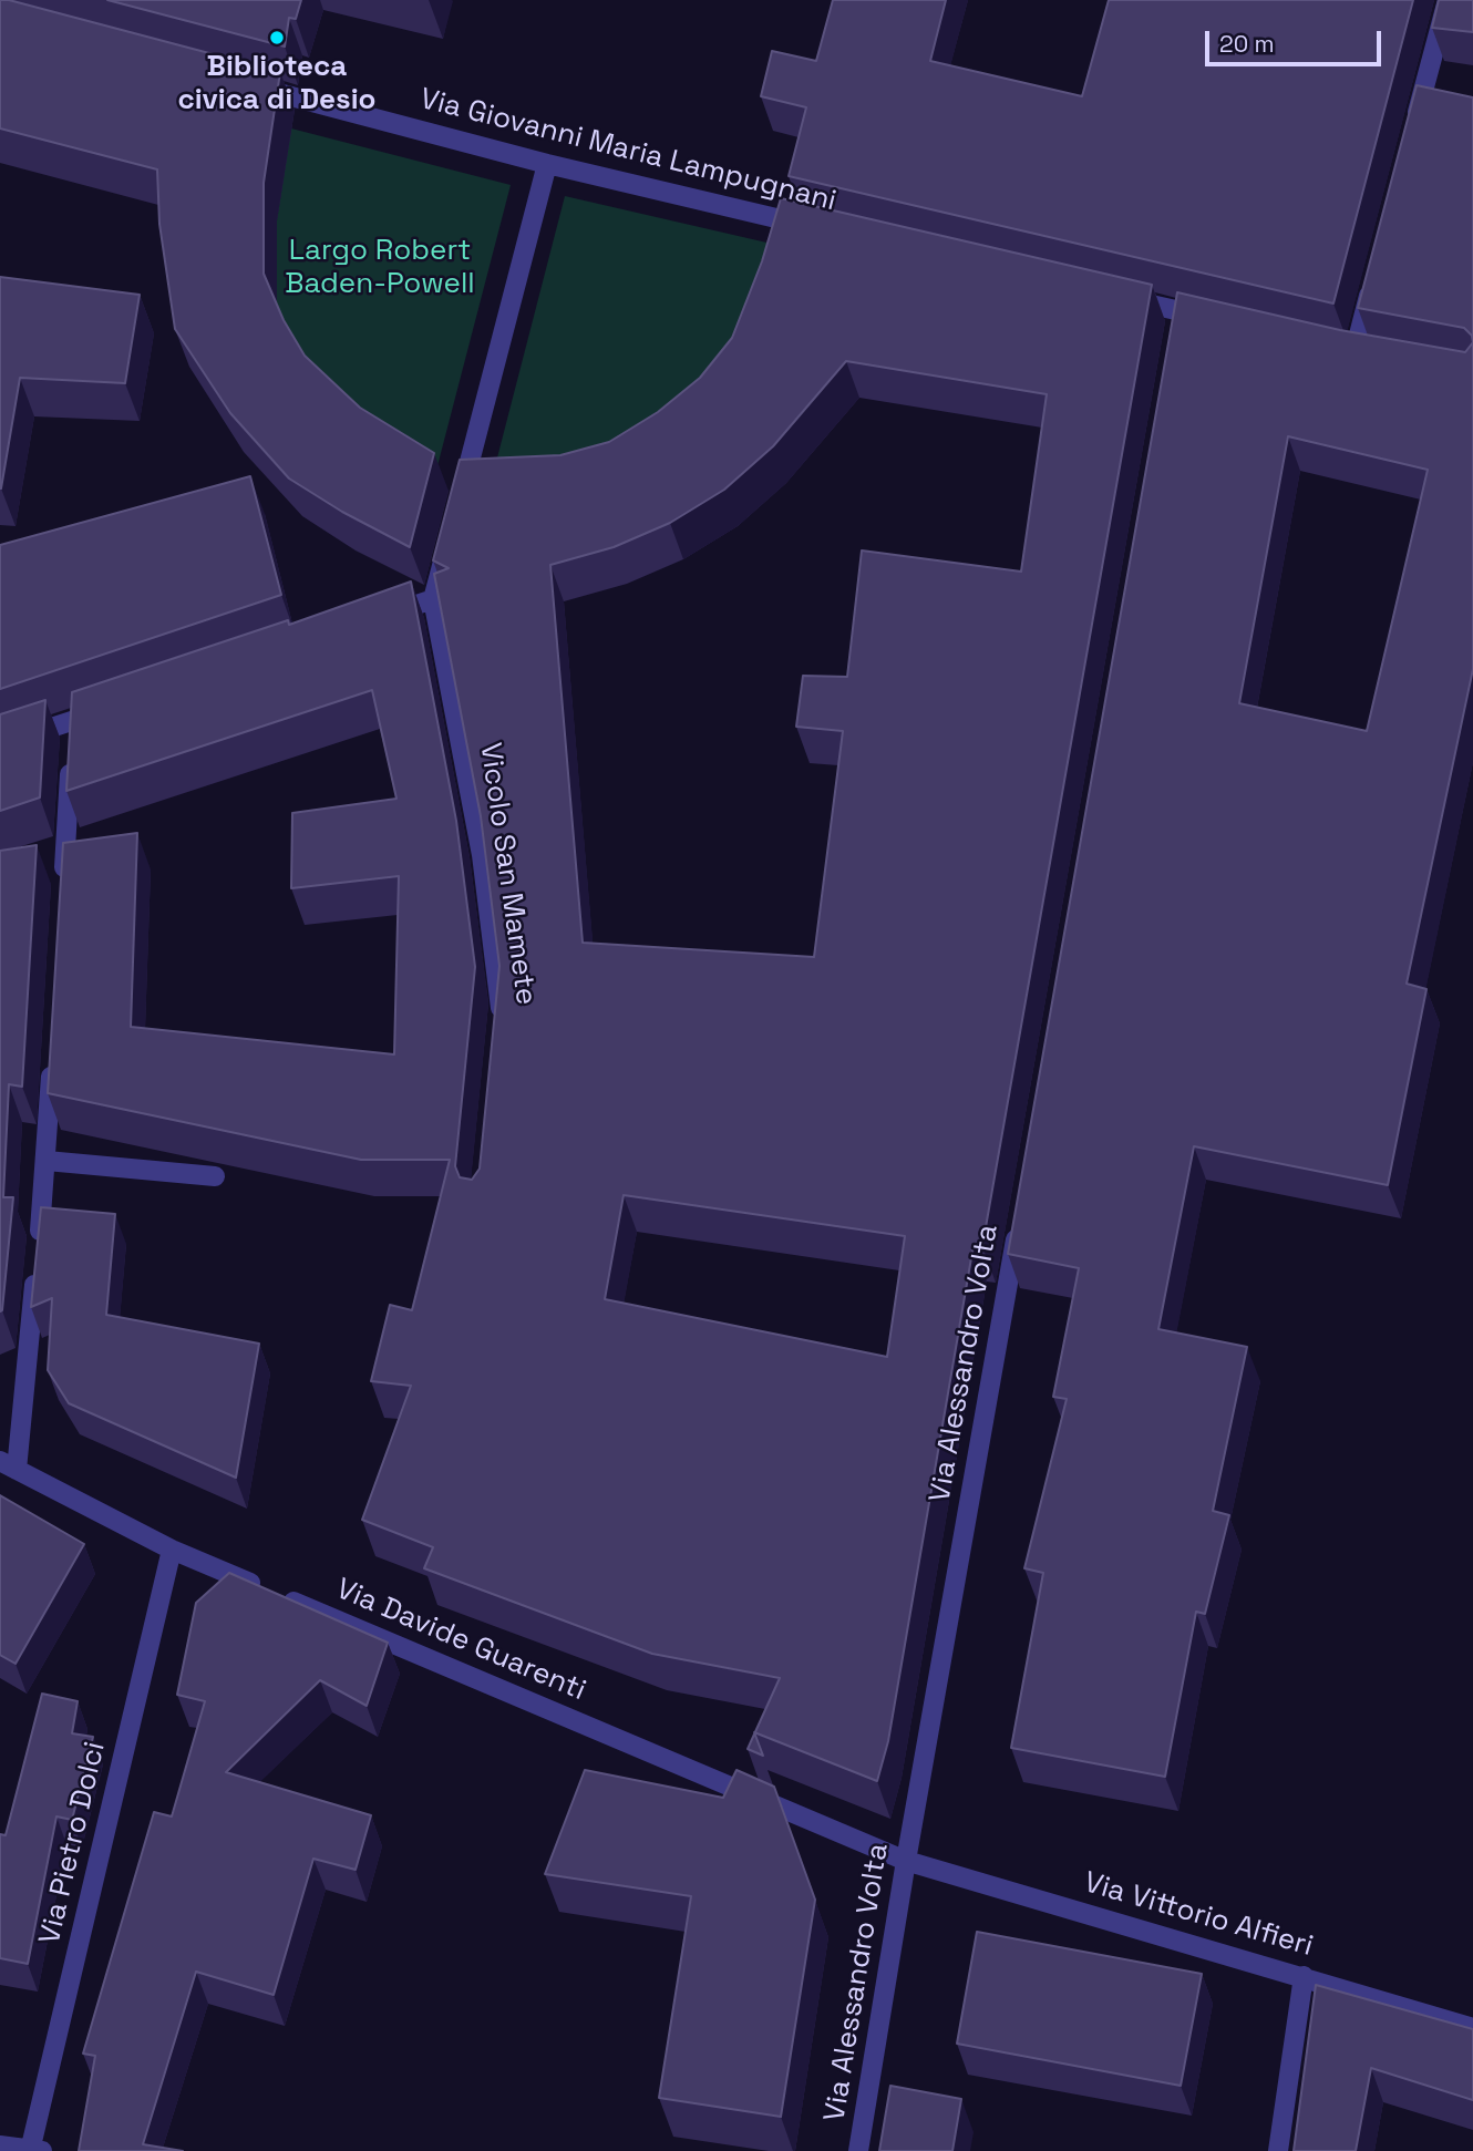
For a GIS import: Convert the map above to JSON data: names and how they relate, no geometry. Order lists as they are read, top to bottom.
{
  "streets": {
    "street": [
      "Via Giovanni Maria Lampugnani",
      "Vicolo San Mamete",
      "Via Alessandro Volta",
      "Via Davide Guarenti",
      "Via Pietro Dolci",
      "Via Vittorio Alfieri"
    ]
  },
  "crossings": [
    ["Via Alessandro Volta", "Via Davide Guarenti"],
    ["Via Alessandro Volta", "Via Vittorio Alfieri"],
    ["Via Davide Guarenti", "Via Pietro Dolci"],
    ["Via Davide Guarenti", "Via Vittorio Alfieri"]
  ],
  "parks": ["Largo Robert Baden-Powell"],
  "places": ["Biblioteca civica di Desio"],
  "scale_bar": "20 m"
}
